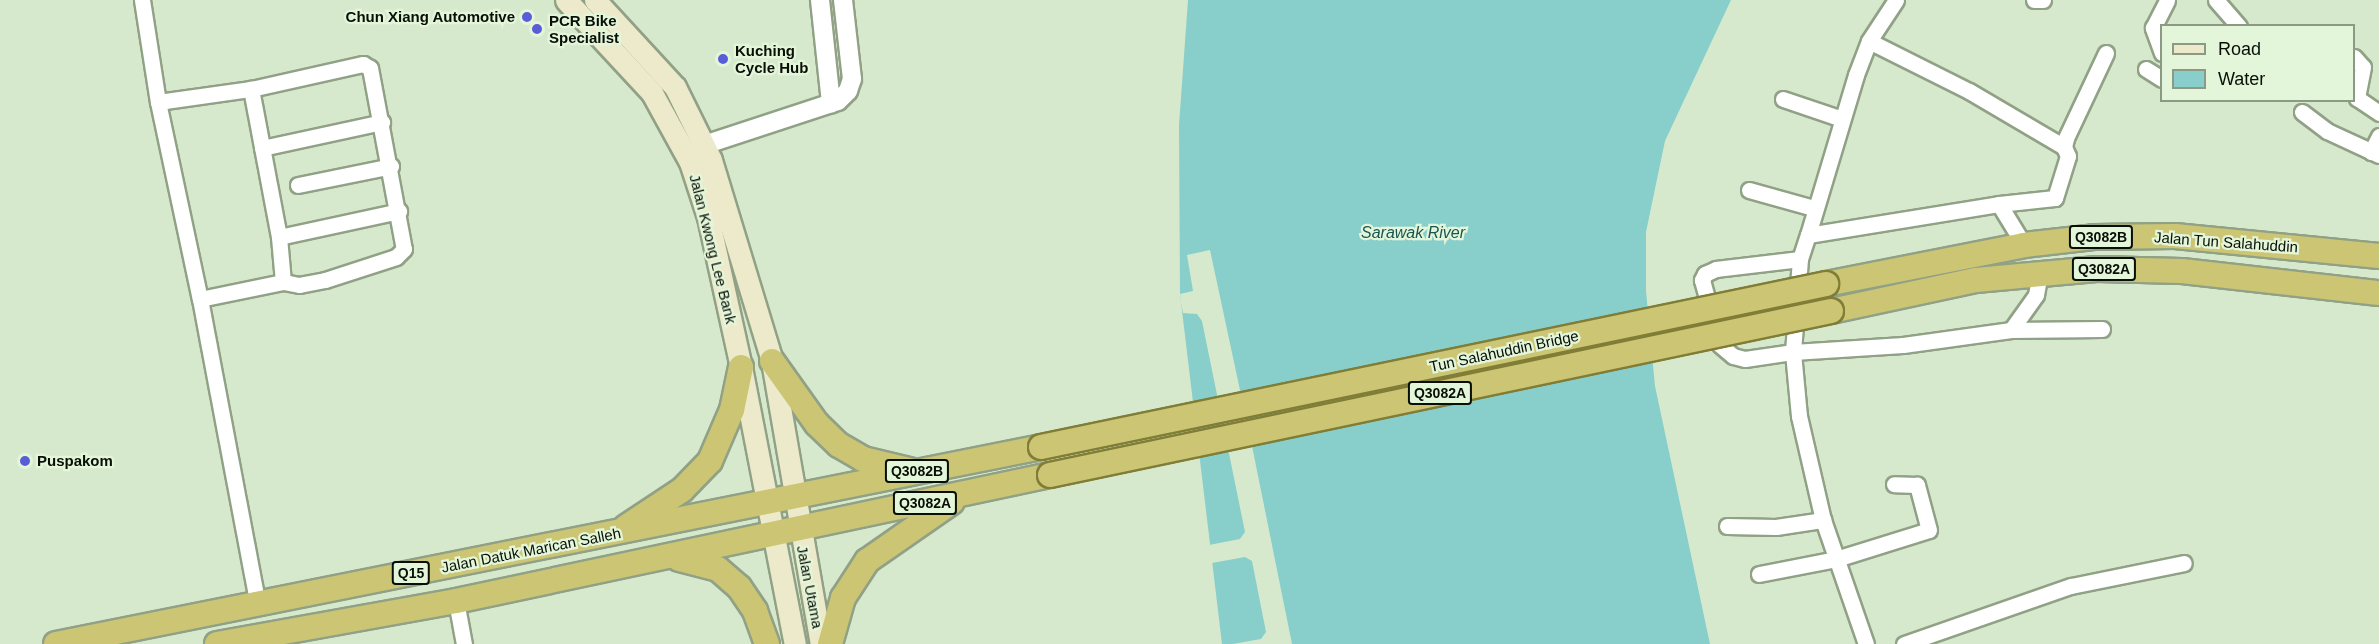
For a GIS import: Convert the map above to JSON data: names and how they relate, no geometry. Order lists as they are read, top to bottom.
{
  "streets": {
    "highway": [
      "Q3082B",
      "Jalan Tun Salahuddin",
      "Q3082A",
      "Tun Salahuddin Bridge",
      "Jalan Datuk Marican Salleh",
      "Q15"
    ],
    "main road": ["Jalan Kwong Lee Bank", "Jalan Utama"]
  },
  "crossings": [
    ["Q3082B", "Jalan Kwong Lee Bank"],
    ["Q3082B", "Tun Salahuddin Bridge"],
    ["Q3082B", "Jalan Datuk Marican Salleh"],
    ["Q3082B", "Jalan Utama"],
    ["Jalan Tun Salahuddin", "Tun Salahuddin Bridge"],
    ["Jalan Kwong Lee Bank", "Jalan Datuk Marican Salleh"],
    ["Jalan Kwong Lee Bank", "Jalan Utama"],
    ["Q3082A", "Tun Salahuddin Bridge"],
    ["Q3082A", "Q15"],
    ["Q3082A", "Jalan Utama"],
    ["Jalan Datuk Marican Salleh", "Jalan Utama"],
    ["Q15", "Jalan Utama"]
  ],
  "water": ["Sarawak River"],
  "places": [
    "Chun Xiang Automotive",
    "PCR Bike Specialist",
    "Kuching Cycle Hub",
    "Puspakom"
  ],
  "legend": ["Road", "Water"]
}
